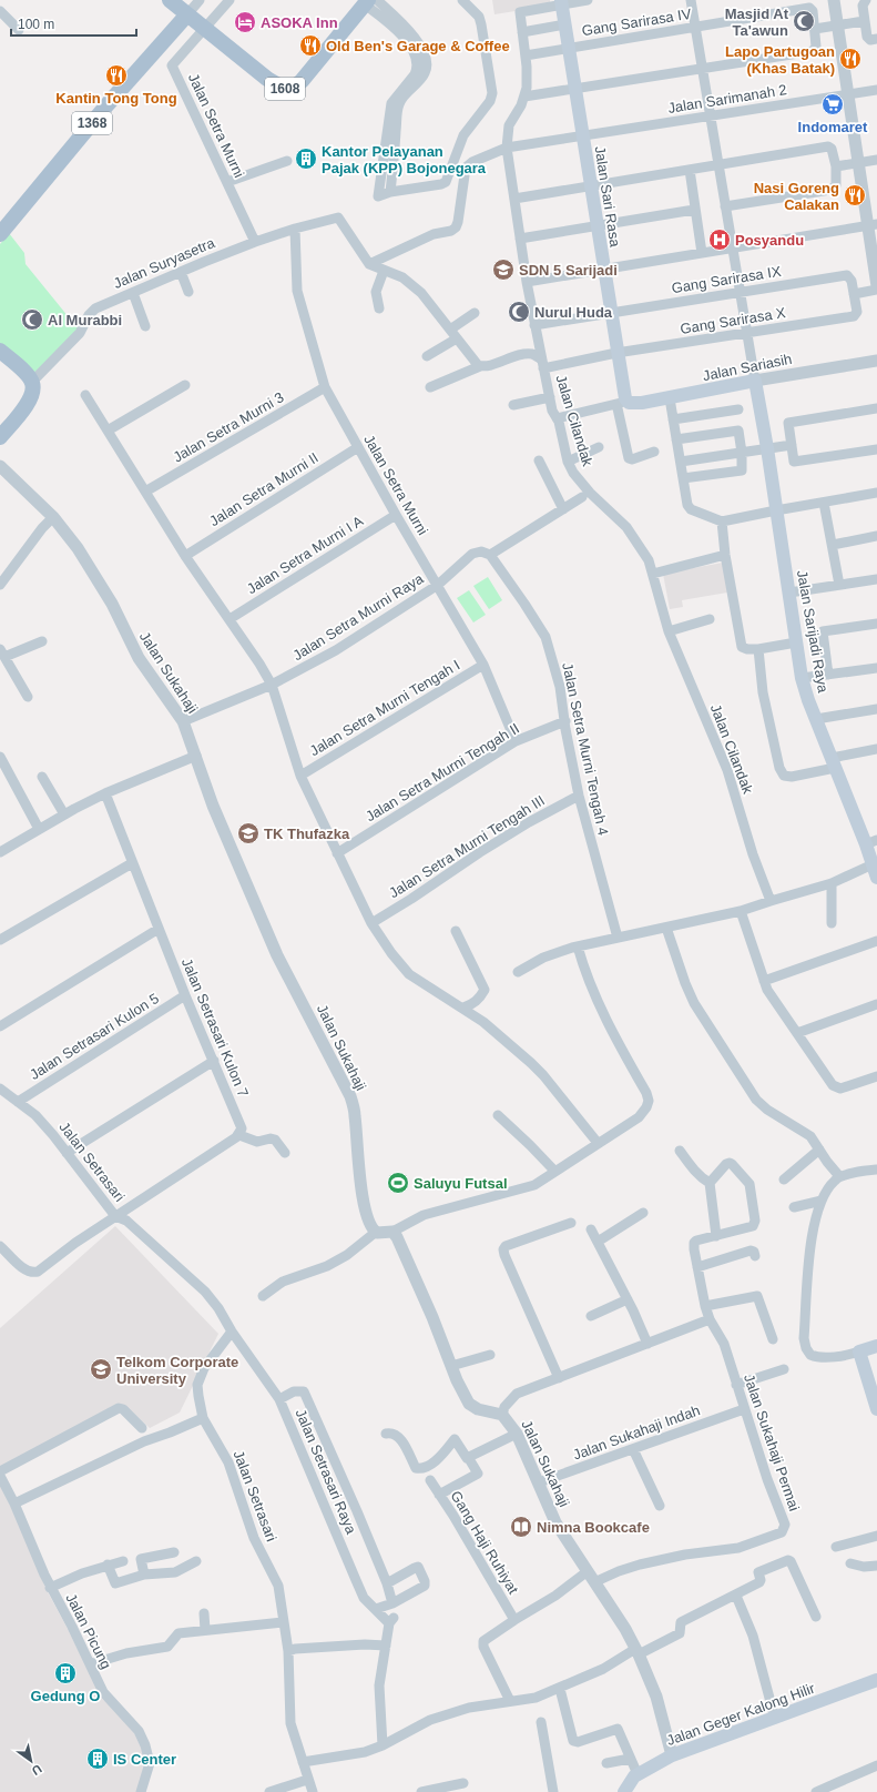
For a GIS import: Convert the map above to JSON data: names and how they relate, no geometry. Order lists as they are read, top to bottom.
{
  "streets": {
    "main road": [
      "1608",
      "1368",
      "Jalan Sari Rasa",
      "Jalan Sariasih",
      "Jalan Sarijadi Raya",
      "Jalan Geger Kalong Hilir"
    ],
    "street": [
      "Gang Sarirasa IV",
      "Jalan Sarimanah 2",
      "Jalan Setra Murni",
      "Jalan Suryasetra",
      "Gang Sarirasa IX",
      "Gang Sarirasa X",
      "Jalan Cilandak",
      "Jalan Setra Murni 3",
      "Jalan Setra Murni II",
      "Jalan Setra Murni I A",
      "Jalan Setra Murni Raya",
      "Jalan Sukahaji",
      "Jalan Setra Murni Tengah I",
      "Jalan Setra Murni Tengah 4",
      "Jalan Setra Murni Tengah II",
      "Jalan Setra Murni Tengah III",
      "Jalan Setrasari Kulon 7",
      "Jalan Setrasari Kulon 5",
      "Jalan Setrasari",
      "Jalan Sukahaji Indah",
      "Jalan Sukahaji Permai",
      "Jalan Setrasari Raya",
      "Gang Haji Ruhiyat",
      "Jalan Picung"
    ]
  },
  "crossings": [
    ["Gang Sarirasa IV", "Jalan Sari Rasa"],
    ["Gang Sarirasa IV", "Jalan Cilandak"],
    ["1608", "1368"],
    ["1608", "Jalan Setra Murni"],
    ["Jalan Sarimanah 2", "Jalan Sari Rasa"],
    ["Jalan Sarimanah 2", "Jalan Suryasetra"],
    ["Jalan Sarimanah 2", "Jalan Cilandak"],
    ["Jalan Setra Murni", "Jalan Suryasetra"],
    ["Jalan Setra Murni", "Jalan Setra Murni 3"],
    ["Jalan Setra Murni", "Jalan Setra Murni II"],
    ["Jalan Setra Murni", "Jalan Setra Murni I A"],
    ["Jalan Setra Murni", "Jalan Setra Murni Raya"],
    ["Jalan Setra Murni", "Jalan Setra Murni Tengah I"],
    ["Jalan Setra Murni", "Jalan Setra Murni Tengah II"],
    ["Jalan Sari Rasa", "Gang Sarirasa IX"],
    ["Jalan Sari Rasa", "Gang Sarirasa X"],
    ["Jalan Sari Rasa", "Jalan Sariasih"],
    ["Jalan Sari Rasa", "Jalan Cilandak"],
    ["Gang Sarirasa IX", "Gang Sarirasa X"],
    ["Gang Sarirasa IX", "Jalan Cilandak"],
    ["Gang Sarirasa X", "Jalan Cilandak"],
    ["Jalan Sariasih", "Jalan Sarijadi Raya"],
    ["Jalan Setra Murni Raya", "Jalan Sukahaji"],
    ["Jalan Setra Murni Raya", "Jalan Setra Murni Tengah 4"],
    ["Jalan Sukahaji", "Jalan Sukahaji Indah"],
    ["Jalan Sukahaji", "Jalan Sukahaji Permai"],
    ["Jalan Sukahaji", "Jalan Geger Kalong Hilir"],
    ["Jalan Setra Murni Tengah 4", "Jalan Setra Murni Tengah II"],
    ["Jalan Setra Murni Tengah 4", "Jalan Setra Murni Tengah III"],
    ["Jalan Setrasari Kulon 7", "Jalan Setrasari Kulon 5"],
    ["Jalan Setrasari Kulon 5", "Jalan Setrasari"],
    ["Jalan Setrasari", "Jalan Setrasari Raya"],
    ["Jalan Sukahaji Indah", "Jalan Sukahaji Permai"],
    ["Jalan Sukahaji Permai", "Gang Haji Ruhiyat"]
  ],
  "places": {
    "mosque": ["Masjid At Ta'awun", "Nurul Huda", "Al Murabbi"],
    "hotel": ["ASOKA Inn"],
    "restaurant": [
      "Old Ben's Garage & Coffee",
      "Lapo Partugoan (Khas Batak)",
      "Kantin Tong Tong",
      "Nasi Goreng Calakan"
    ],
    "supermarket": ["Indomaret"],
    "building": ["Kantor Pelayanan Pajak (KPP) Bojonegara", "Gedung O", "IS Center"],
    "hospital": ["Posyandu"],
    "school or university": ["SDN 5 Sarijadi", "TK Thufazka", "Telkom Corporate University"],
    "sports": ["Saluyu Futsal"],
    "library": ["Nimna Bookcafe"]
  },
  "scale_bar": "100 m",
  "north": "bottom right"
}
